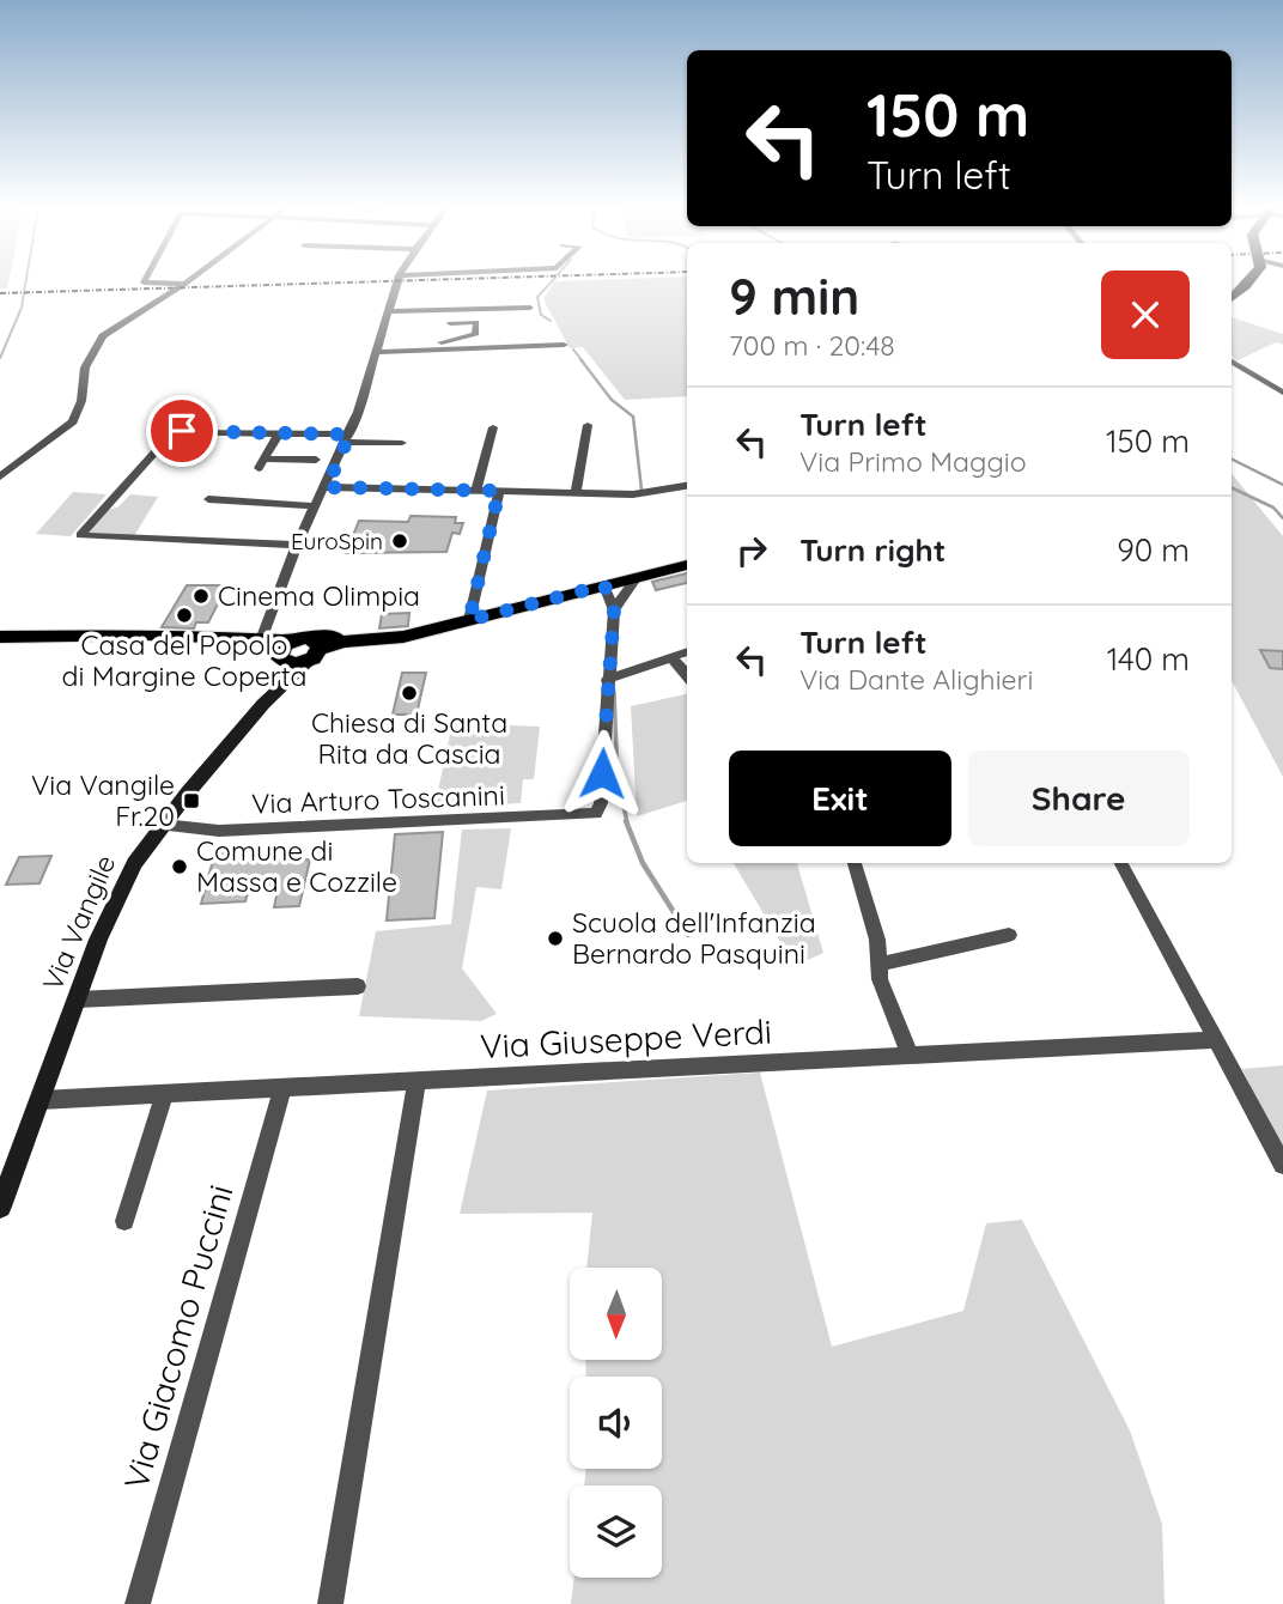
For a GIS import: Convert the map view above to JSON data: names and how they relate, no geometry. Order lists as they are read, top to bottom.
{
  "streets": {
    "street": [
      "Via Arturo Toscanini",
      "Via Vangile",
      "Via Giuseppe Verdi",
      "Via Giacomo Puccini"
    ]
  },
  "crossings": [
    ["Via Arturo Toscanini", "Via Vangile"],
    ["Via Vangile", "Via Giuseppe Verdi"],
    ["Via Giuseppe Verdi", "Via Giacomo Puccini"]
  ],
  "places": {
    "other": [
      "EuroSpin",
      "Cinema Olimpia",
      "Casa del Popolo di Margine Coperta",
      "Chiesa di Santa Rita da Cascia",
      "Comune di Massa e Cozzile",
      "Scuola dell'Infanzia Bernardo Pasquini"
    ],
    "transit": ["Via Vangile Fr.20"]
  },
  "north": "bottom",
  "page": {
    "turn": ["150 m", "Turn left"],
    "heading": ["9 min", "700 m · 20:48"],
    "list": [
      {
        "name": "Turn left",
        "note": "Via Primo Maggio",
        "value": "150 m"
      },
      {
        "name": "Turn right",
        "value": "90 m"
      },
      {
        "name": "Turn left",
        "note": "Via Dante Alighieri",
        "value": "140 m"
      }
    ],
    "buttons": ["Exit", "Share"]
  }
}
